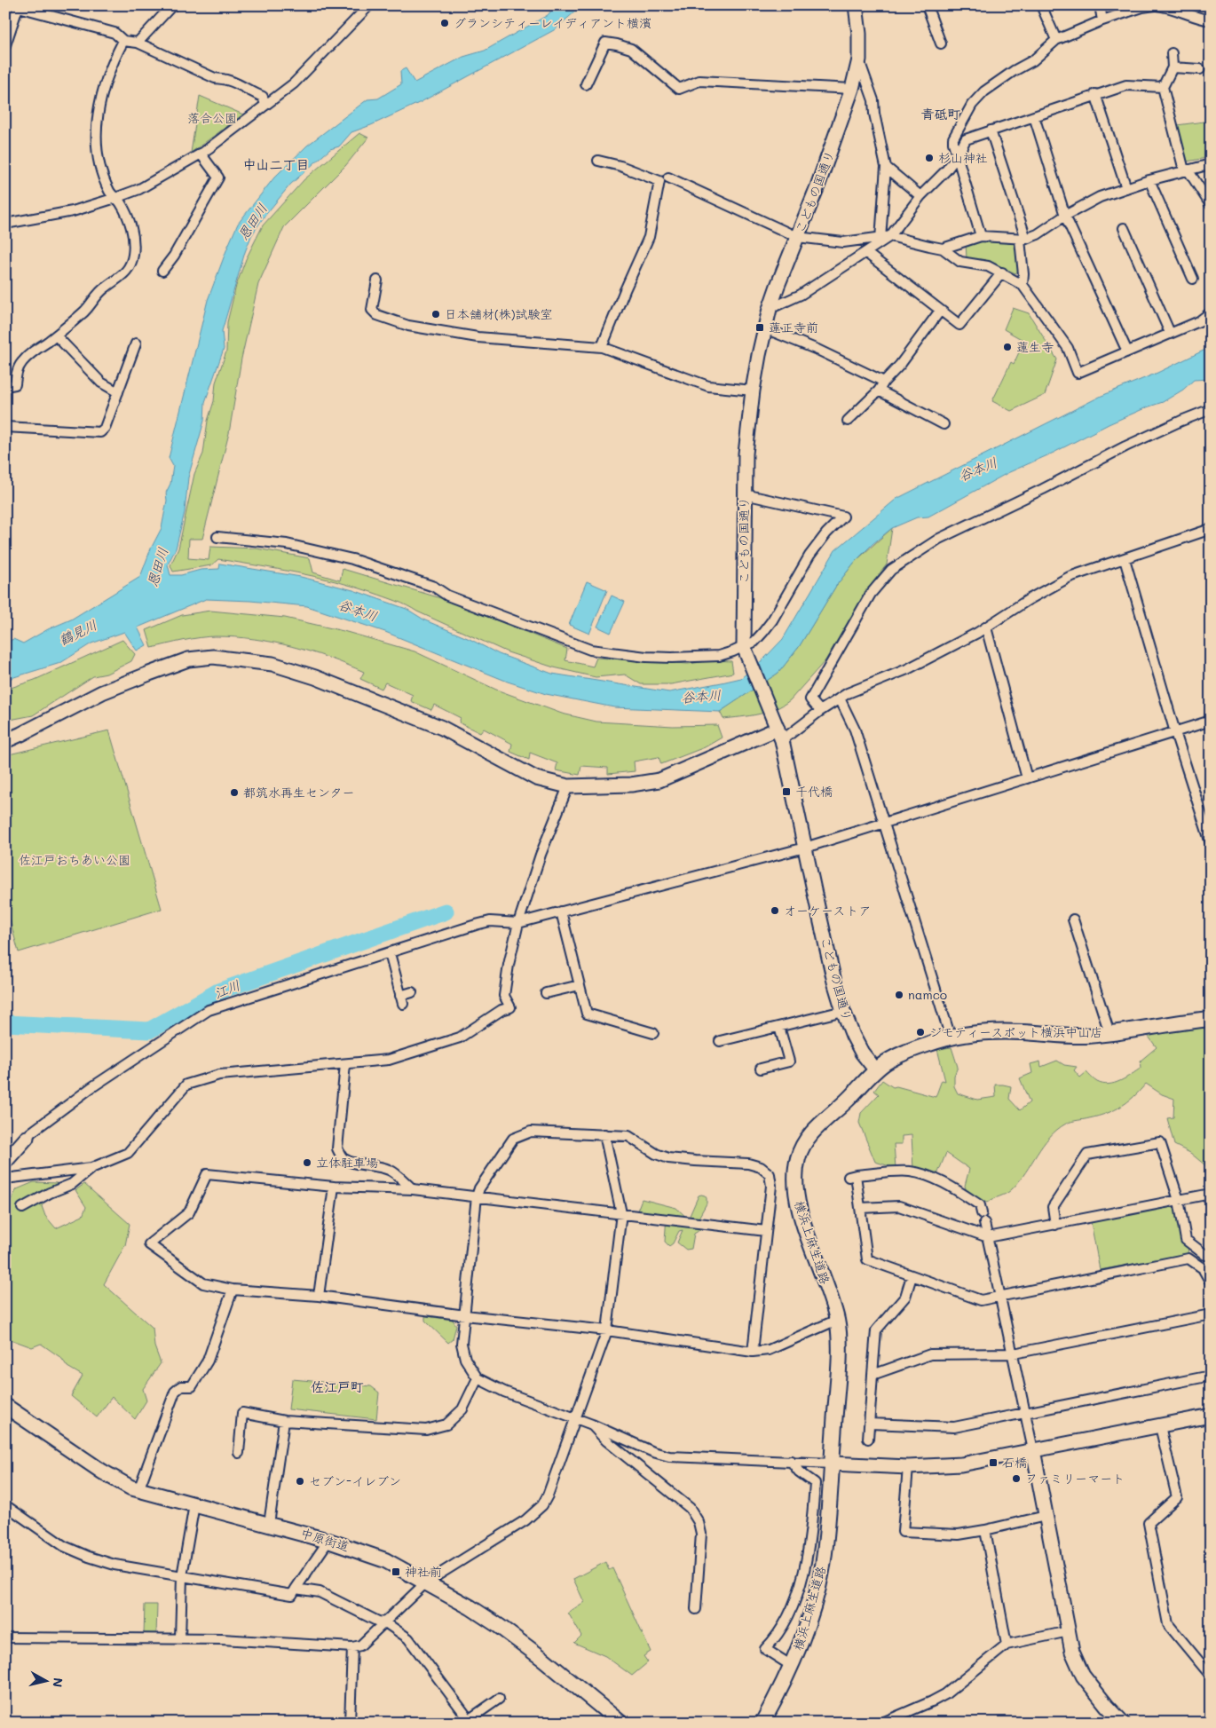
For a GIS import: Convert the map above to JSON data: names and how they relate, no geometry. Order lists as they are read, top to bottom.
{
  "streets": {
    "main road": ["横浜上麻生道路", "中原街道"],
    "street": ["こどもの国通り"]
  },
  "crossings": [
    ["こどもの国通り", "横浜上麻生道路"]
  ],
  "districts": ["青砥町", "中山二丁目", "佐江戸町"],
  "water": [
    "恩田川",
    "谷本川",
    "鶴見川",
    "江川"
  ],
  "parks": ["落合公園", "佐江戸おちあい公園"],
  "places": {
    "other": [
      "グランシティーレイディアント横濱",
      "杉山神社",
      "日本舗材(株)試験室",
      "蓮生寺",
      "都筑水再生センター",
      "オーケーストア",
      "namco",
      "ジモティースポット横浜中山店",
      "立体駐車場",
      "ファミリーマート",
      "セブン-イレブン"
    ],
    "transit": [
      "蓮正寺前",
      "千代橋",
      "石橋",
      "神社前"
    ]
  },
  "north": "right"
}
